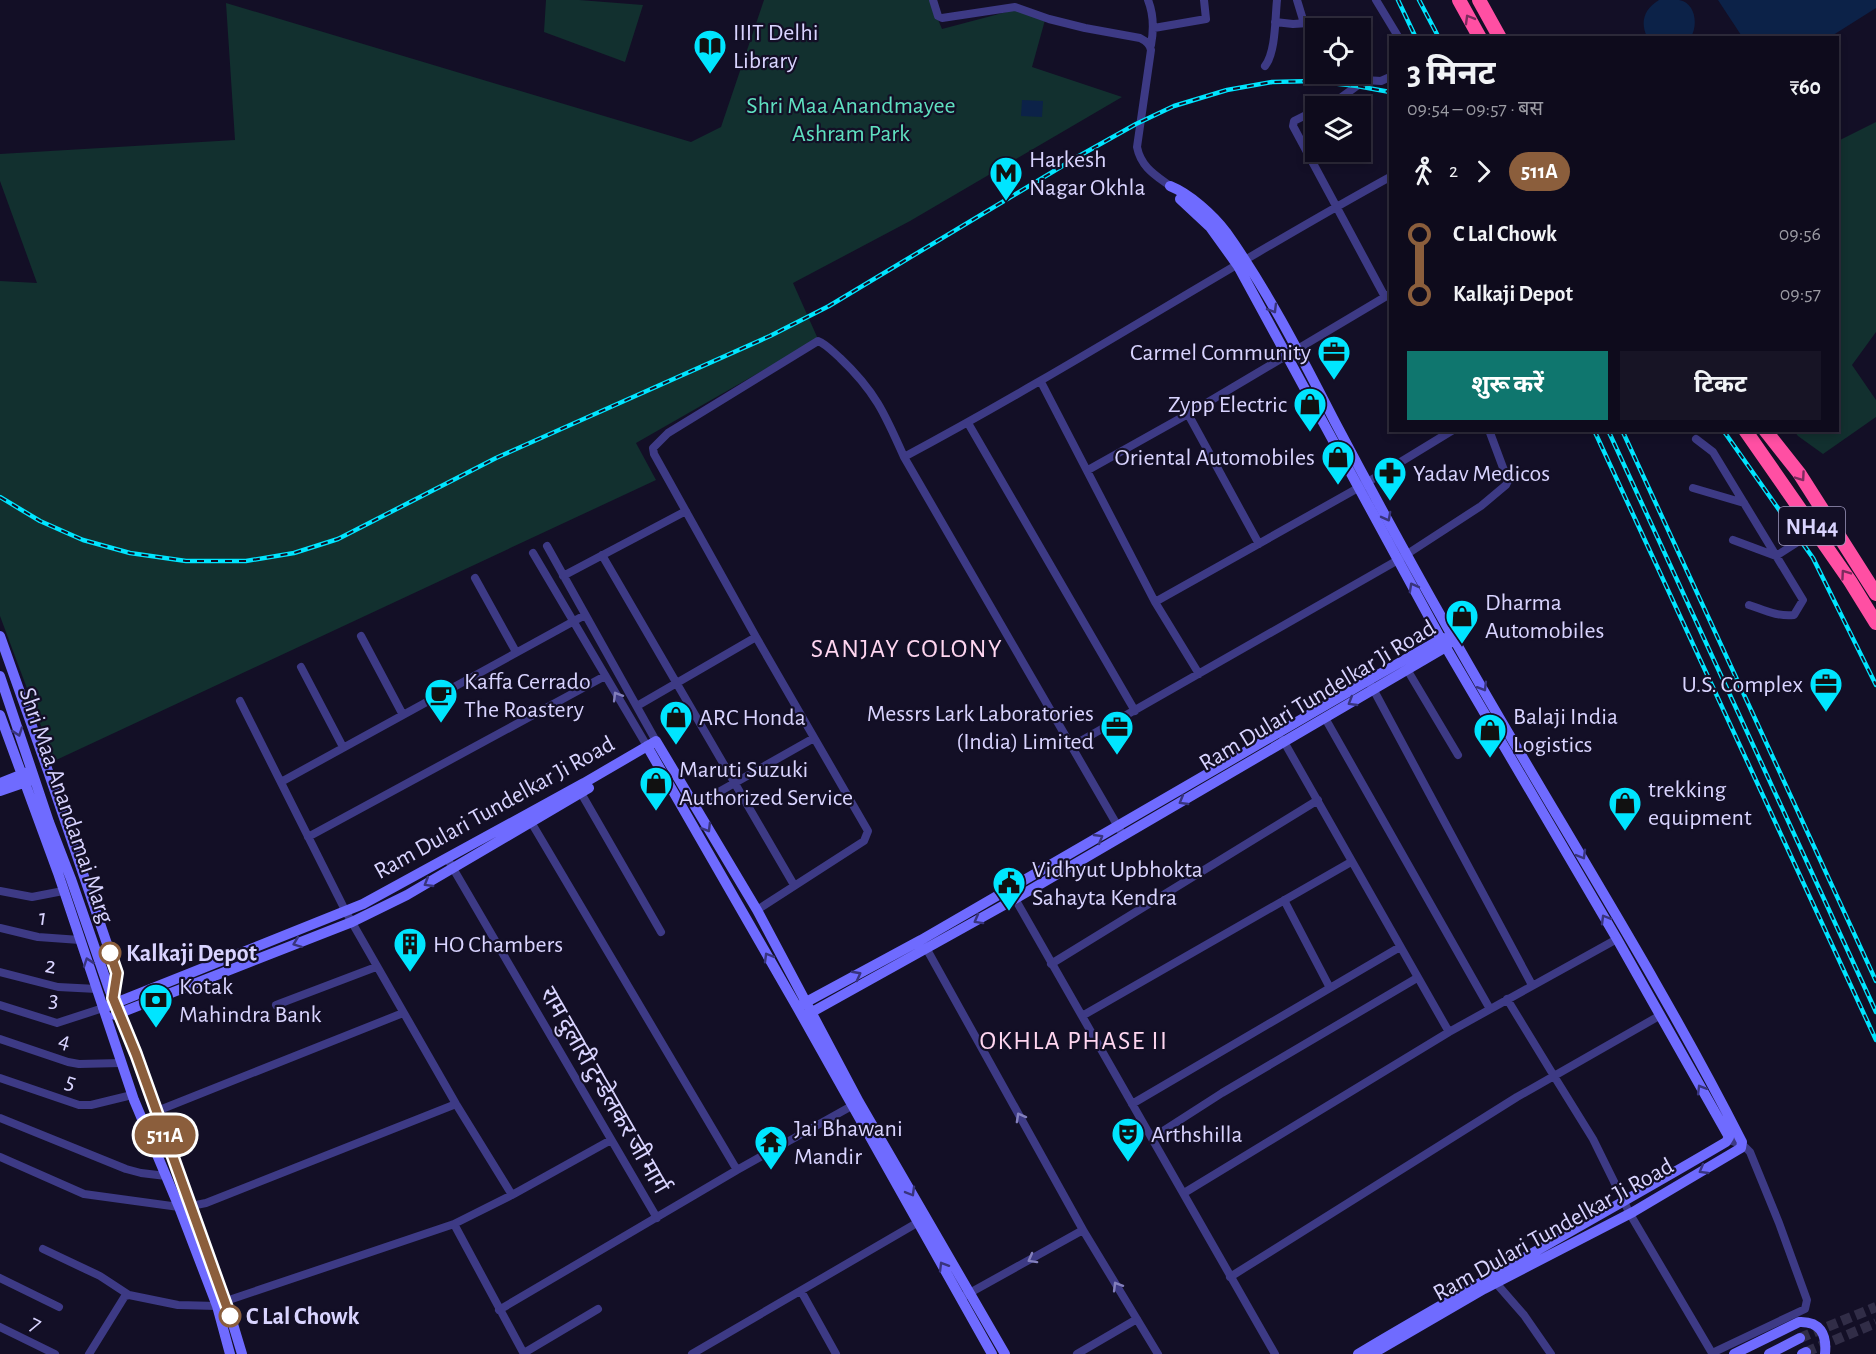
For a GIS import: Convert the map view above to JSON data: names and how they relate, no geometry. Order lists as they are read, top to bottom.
{
  "streets": {
    "highway": ["NH44"],
    "street": [
      "Ram Dulari Tundelkar Ji Road",
      "Shri Maa Anandamai Marg",
      "1",
      "2",
      "3",
      "4",
      "5",
      "राम दुलारी टुन्डेलकर जी मार्ग",
      "7"
    ]
  },
  "crossings": [
    ["Ram Dulari Tundelkar Ji Road", "Shri Maa Anandamai Marg"],
    ["Ram Dulari Tundelkar Ji Road", "3"],
    ["Ram Dulari Tundelkar Ji Road", "राम दुलारी टुन्डेलकर जी मार्ग"],
    ["Shri Maa Anandamai Marg", "1"],
    ["Shri Maa Anandamai Marg", "2"],
    ["Shri Maa Anandamai Marg", "3"],
    ["Shri Maa Anandamai Marg", "4"],
    ["Shri Maa Anandamai Marg", "5"]
  ],
  "districts": ["SANJAY COLONY", "OKHLA PHASE II"],
  "parks": ["Shri Maa Anandmayee Ashram Park"],
  "places": {
    "library": ["IIIT Delhi Library"],
    "metro station": ["Harkesh Nagar Okhla"],
    "office": ["Carmel Community", "U.S. Complex", "Messrs Lark Laboratories (India) Limited"],
    "shop": [
      "Zypp Electric",
      "Oriental Automobiles",
      "Dharma Automobiles",
      "ARC Honda",
      "Balaji India Logistics",
      "Maruti Suzuki Authorized Service",
      "trekking equipment"
    ],
    "pharmacy": ["Yadav Medicos"],
    "cafe": ["Kaffa Cerrado The Roastery"],
    "public building": ["Vidhyut Upbhokta Sahayta Kendra"],
    "other": ["Kalkaji Depot", "C Lal Chowk"],
    "building": ["HO Chambers"],
    "bank": ["Kotak Mahindra Bank"],
    "theatre": ["Arthshilla"],
    "temple": ["Jai Bhawani Mandir"]
  },
  "lines": ["bus line 511A"],
  "page": {
    "on_map": "511A",
    "heading": ["3 मिनट", "09:54 – 09:57 · बस", "₹60"],
    "legs": ["2", "511A"],
    "list": [
      {
        "name": "C Lal Chowk",
        "value": "09:56"
      },
      {
        "name": "Kalkaji Depot",
        "value": "09:57"
      }
    ],
    "buttons": ["शुरू करें", "टिकट"]
  }
}
